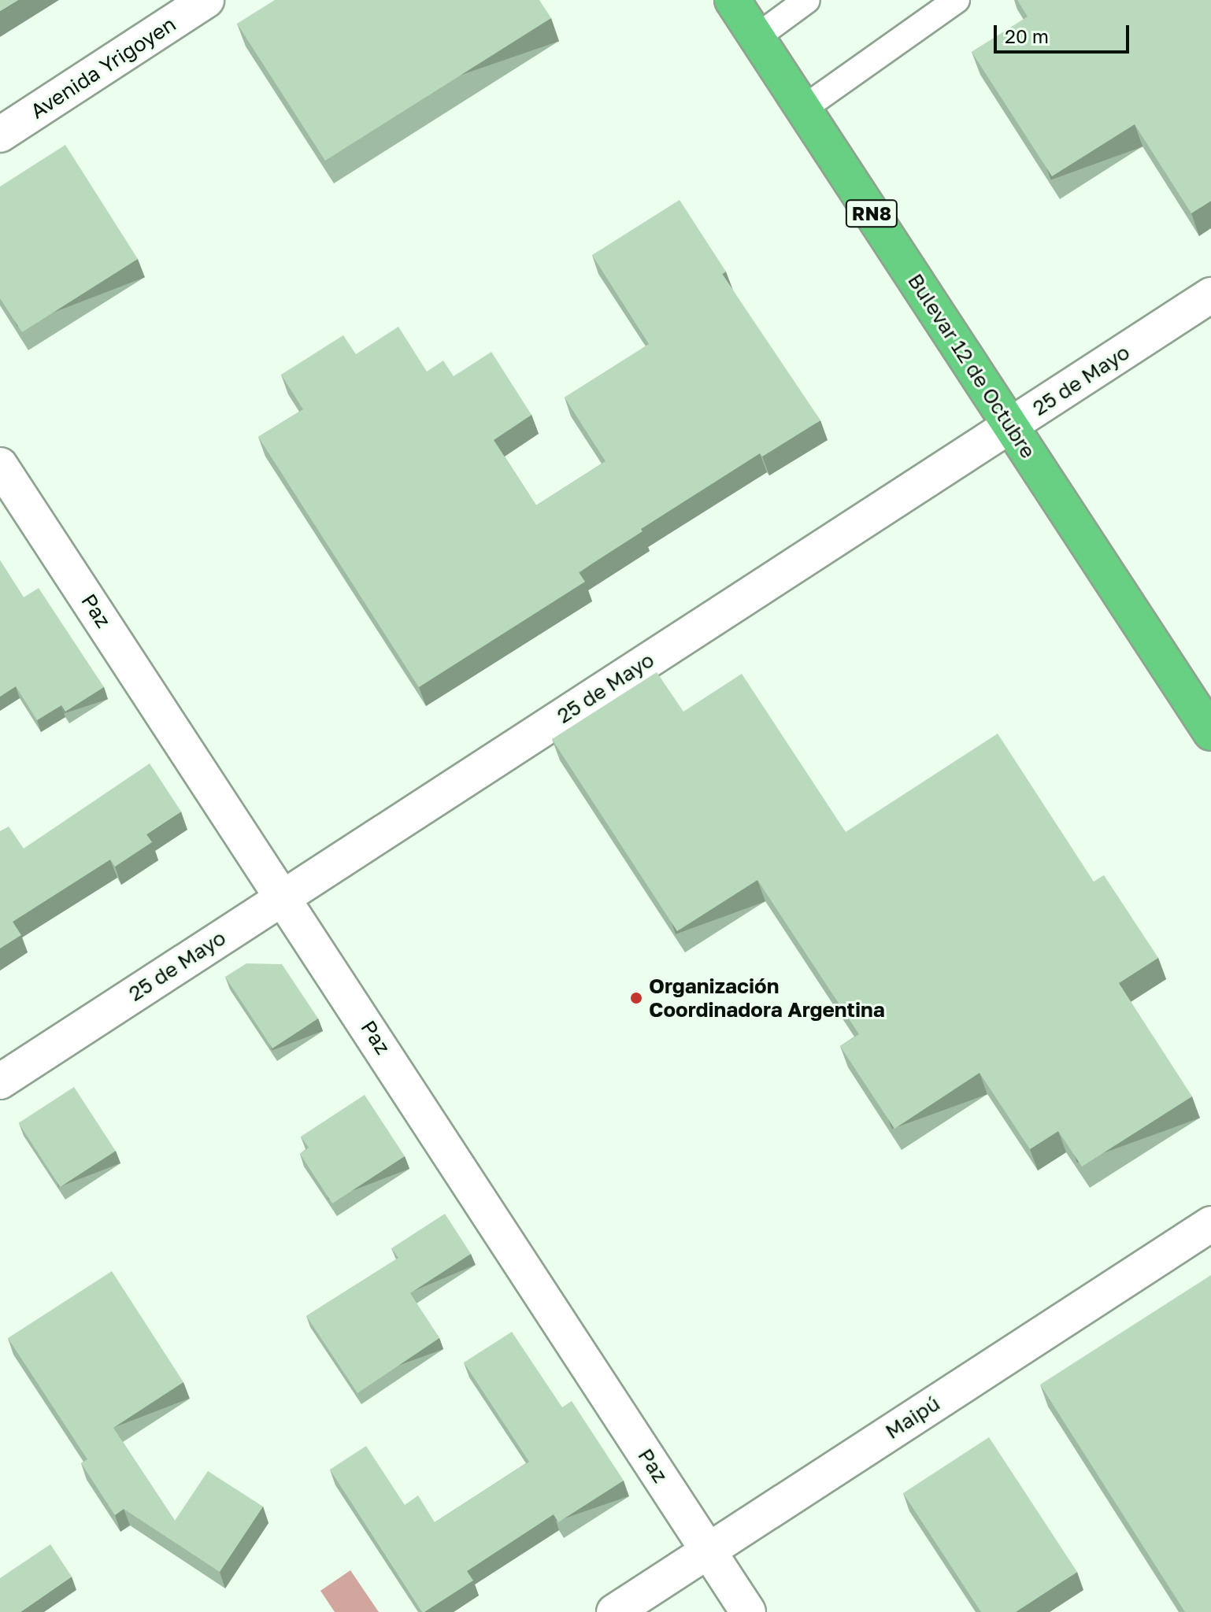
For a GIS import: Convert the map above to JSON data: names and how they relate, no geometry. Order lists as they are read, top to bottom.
{
  "streets": {
    "highway": ["RN8", "Bulevar 12 de Octubre"],
    "street": [
      "Avenida Yrigoyen",
      "25 de Mayo",
      "Paz",
      "Maipú"
    ]
  },
  "crossings": [
    ["Bulevar 12 de Octubre", "25 de Mayo"],
    ["25 de Mayo", "Paz"],
    ["Paz", "Maipú"]
  ],
  "places": ["Organización Coordinadora Argentina"],
  "scale_bar": "20 m"
}
